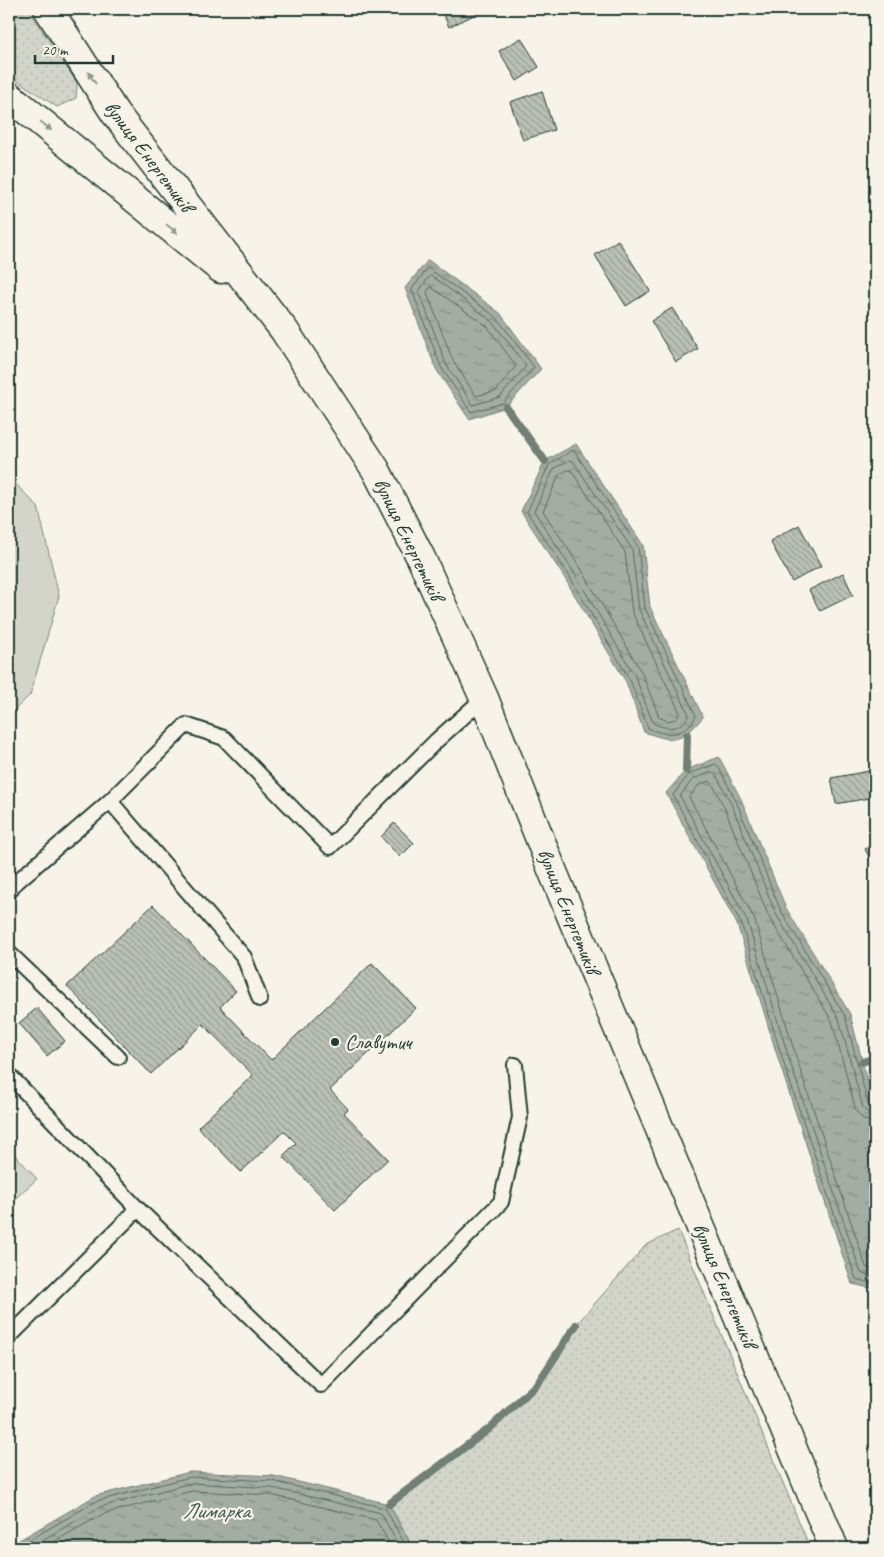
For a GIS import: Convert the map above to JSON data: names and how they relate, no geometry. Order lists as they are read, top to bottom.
{
  "streets": {
    "main road": ["вулиця Енергетиків"]
  },
  "water": ["Лимарка"],
  "places": ["Славутич"],
  "scale_bar": "20 m"
}
